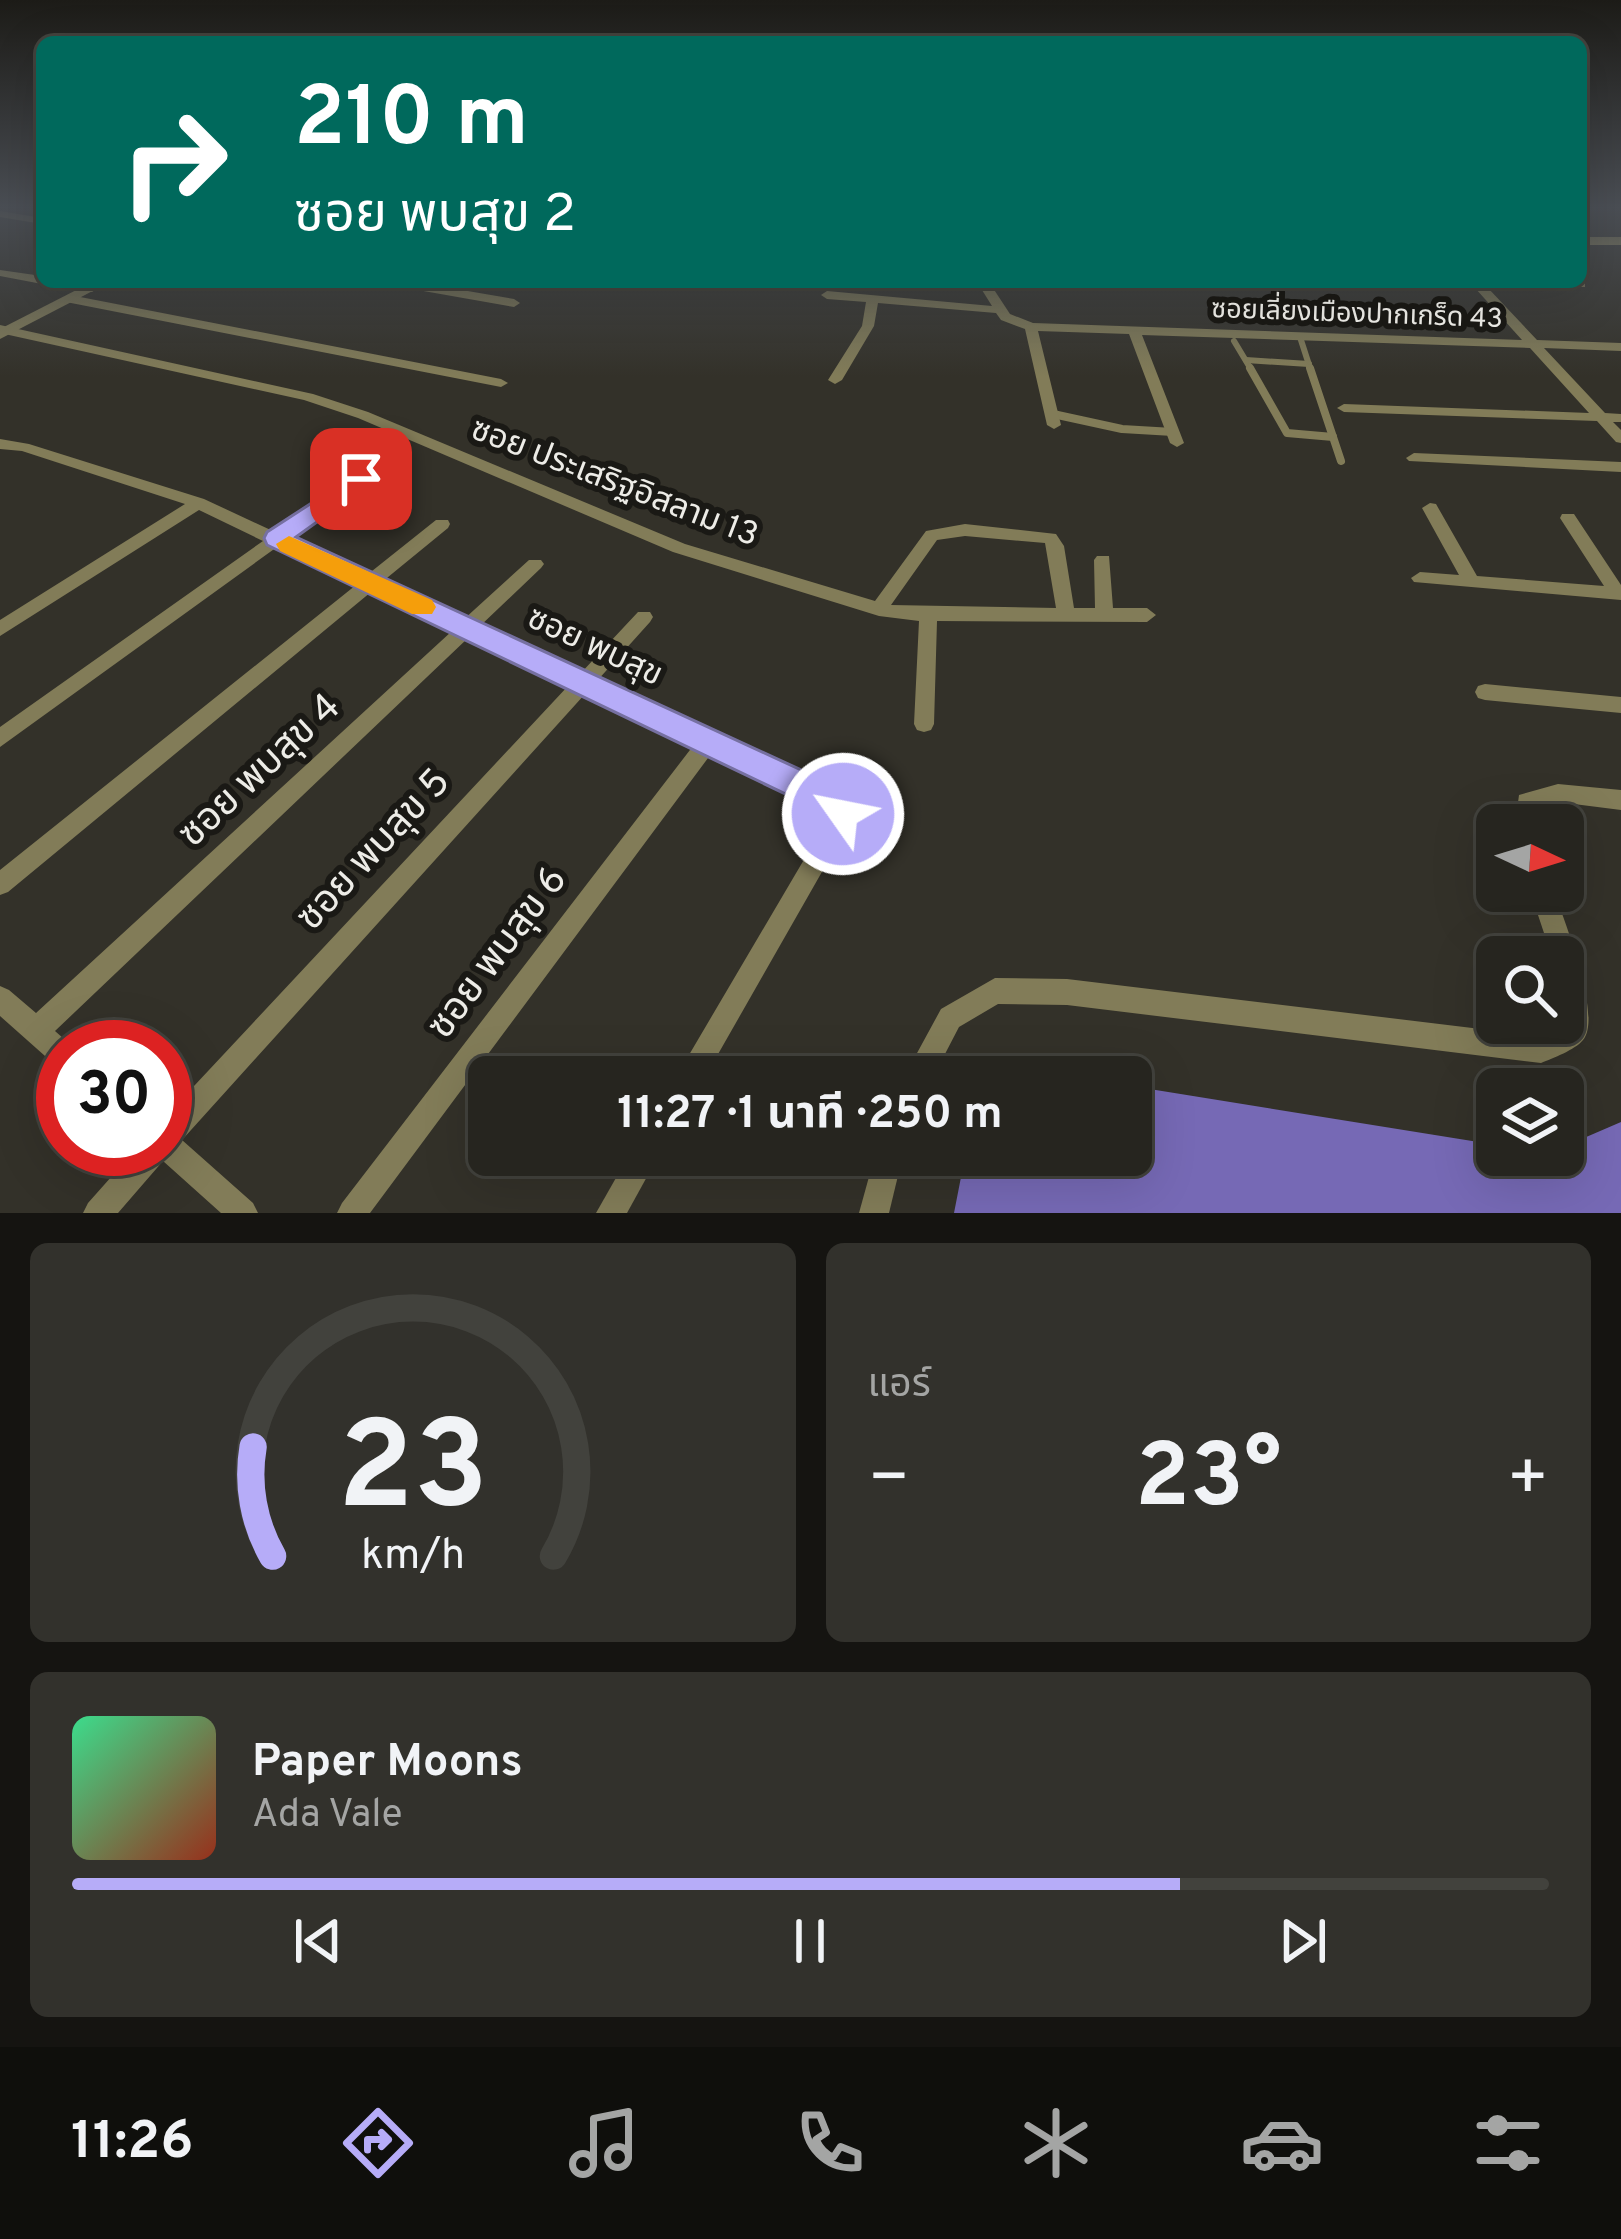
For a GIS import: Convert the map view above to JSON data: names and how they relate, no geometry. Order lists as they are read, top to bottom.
{
  "streets": {
    "street": [
      "ซอยเลี่ยงเมืองปากเกร็ด 43",
      "ซอย ประเสริฐอิสลาม 13",
      "ซอย พบสุข",
      "ซอย พบสุข 4",
      "ซอย พบสุข 5",
      "ซอย พบสุข 6"
    ]
  },
  "crossings": [
    ["ซอย พบสุข", "ซอย พบสุข 4"],
    ["ซอย พบสุข", "ซอย พบสุข 5"],
    ["ซอย พบสุข", "ซอย พบสุข 6"]
  ],
  "north": "right",
  "page": {
    "turn": ["210 m", "ซอย พบสุข 2"],
    "limit": "30",
    "trip": "11:27 · 1 นาที · 250 m",
    "tile": "แอร์",
    "heat": ["−", "23°", "+"],
    "song": ["Paper Moons", "Ada Vale"],
    "tabs": "11:26",
    "gauge": ["23", "km/h"]
  }
}
